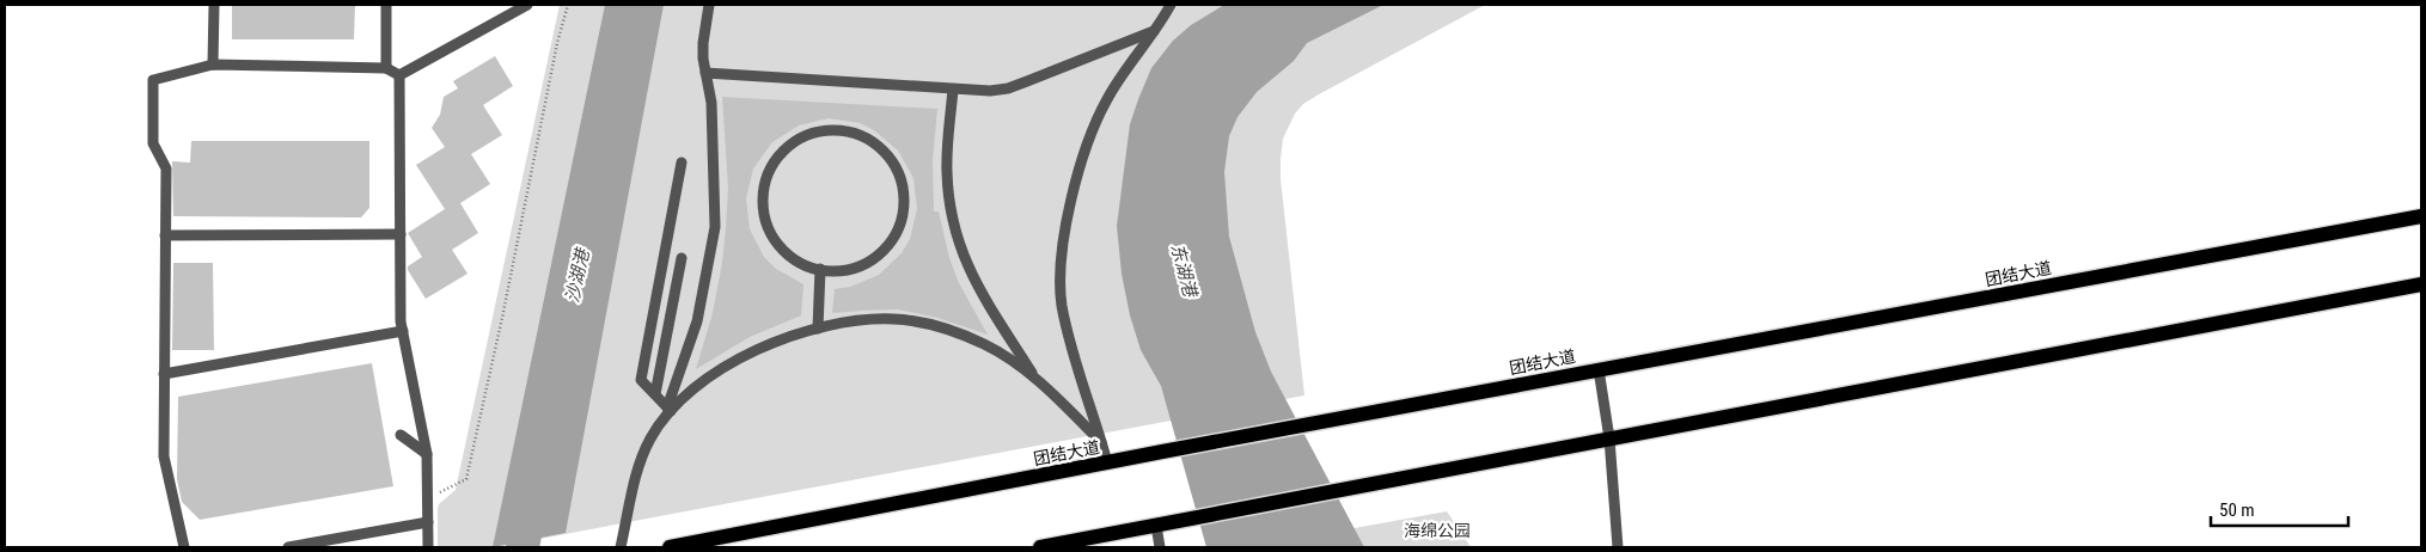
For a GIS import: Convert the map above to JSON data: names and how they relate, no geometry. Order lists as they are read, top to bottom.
{
  "streets": {
    "main road": ["团结大道"]
  },
  "water": ["东湖港", "沙湖港"],
  "parks": ["海绵公园"],
  "scale_bar": "50 m"
}
